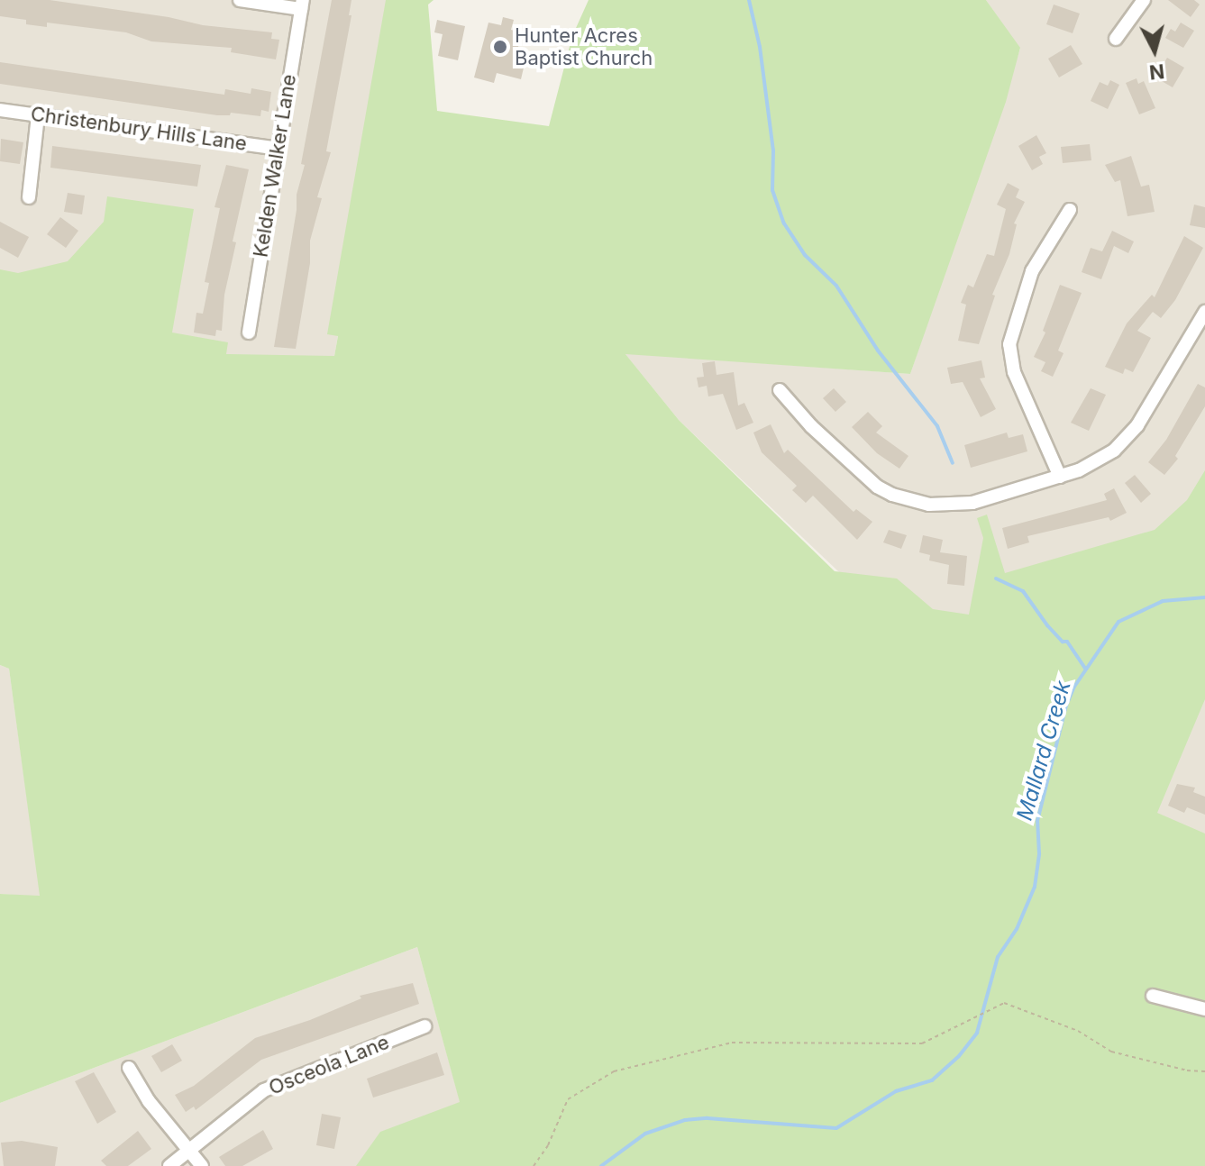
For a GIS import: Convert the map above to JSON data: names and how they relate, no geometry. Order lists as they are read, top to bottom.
{
  "streets": {
    "street": ["Christenbury Hills Lane", "Kelden Walker Lane", "Osceola Lane"]
  },
  "crossings": [
    ["Christenbury Hills Lane", "Kelden Walker Lane"]
  ],
  "water": ["Mallard Creek"],
  "places": ["Hunter Acres Baptist Church"],
  "north": "bottom"
}
